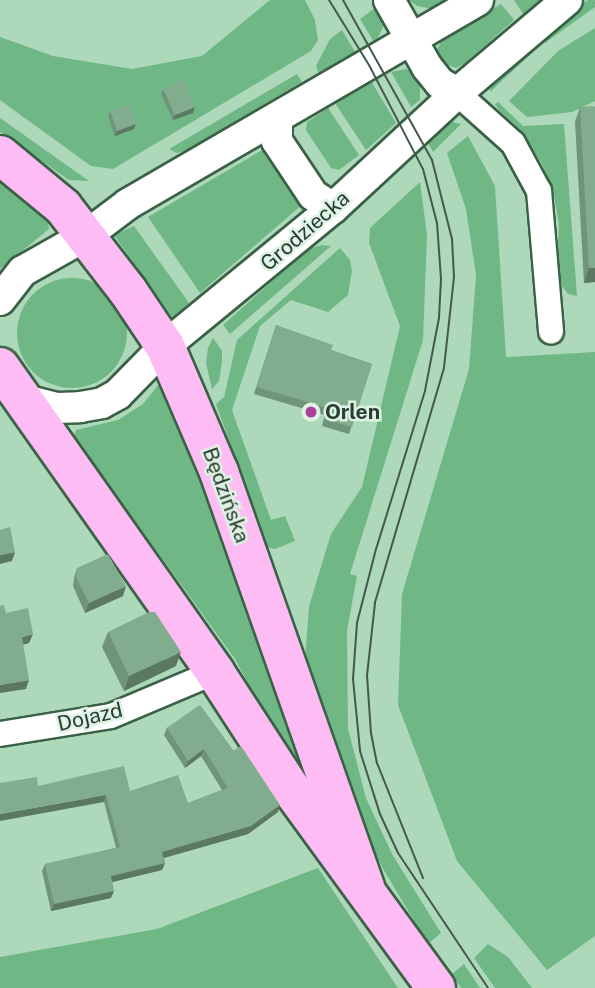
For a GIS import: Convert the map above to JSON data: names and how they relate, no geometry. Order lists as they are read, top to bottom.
{
  "streets": {
    "main road": ["Będzińska"],
    "street": ["Grodziecka", "Dojazd"]
  },
  "crossings": [
    ["Grodziecka", "Będzińska"],
    ["Będzińska", "Dojazd"]
  ],
  "places": ["Orlen"]
}
